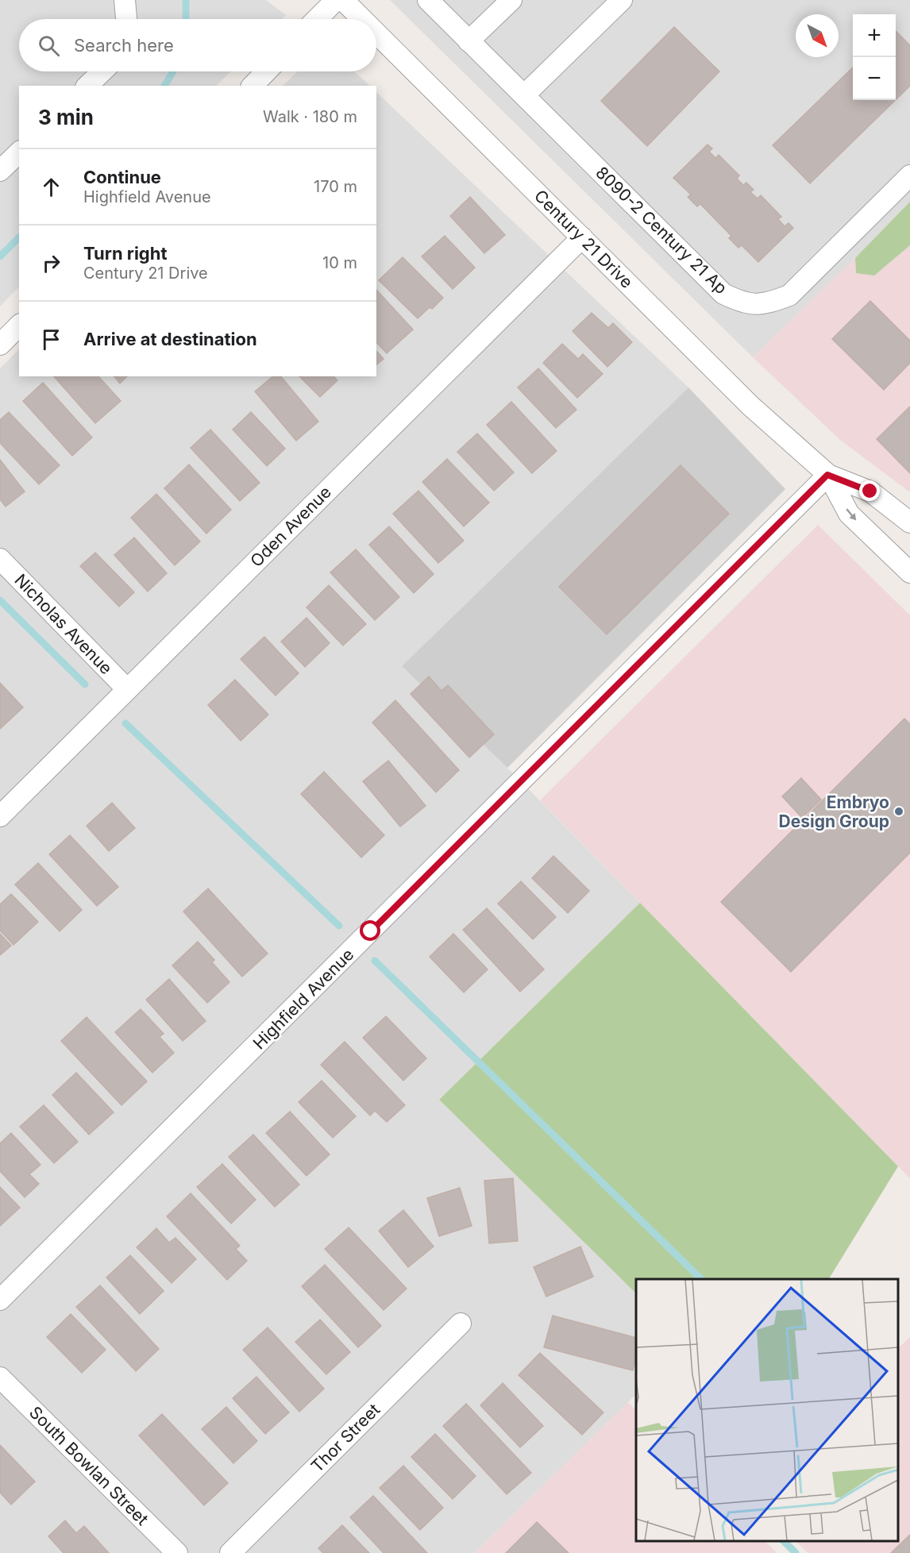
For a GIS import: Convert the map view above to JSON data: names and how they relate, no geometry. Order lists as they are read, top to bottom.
{
  "streets": {
    "street": [
      "8090-2 Century 21 Ap",
      "Century 21 Drive",
      "Oden Avenue",
      "Nicholas Avenue",
      "Highfield Avenue",
      "Thor Street",
      "South Bowlan Street"
    ]
  },
  "crossings": [
    ["Century 21 Drive", "Oden Avenue"],
    ["Century 21 Drive", "Highfield Avenue"],
    ["Oden Avenue", "Nicholas Avenue"]
  ],
  "places": ["Embryo Design Group"],
  "north": "bottom right",
  "page": {
    "map_buttons": ["+", "−"],
    "search": "Search here",
    "heading": ["3 min", "Walk · 180 m"],
    "list": [
      ["Continue", "Highfield Avenue", "170 m"],
      ["Turn right", "Century 21 Drive", "10 m"],
      "Arrive at destination"
    ]
  }
}
